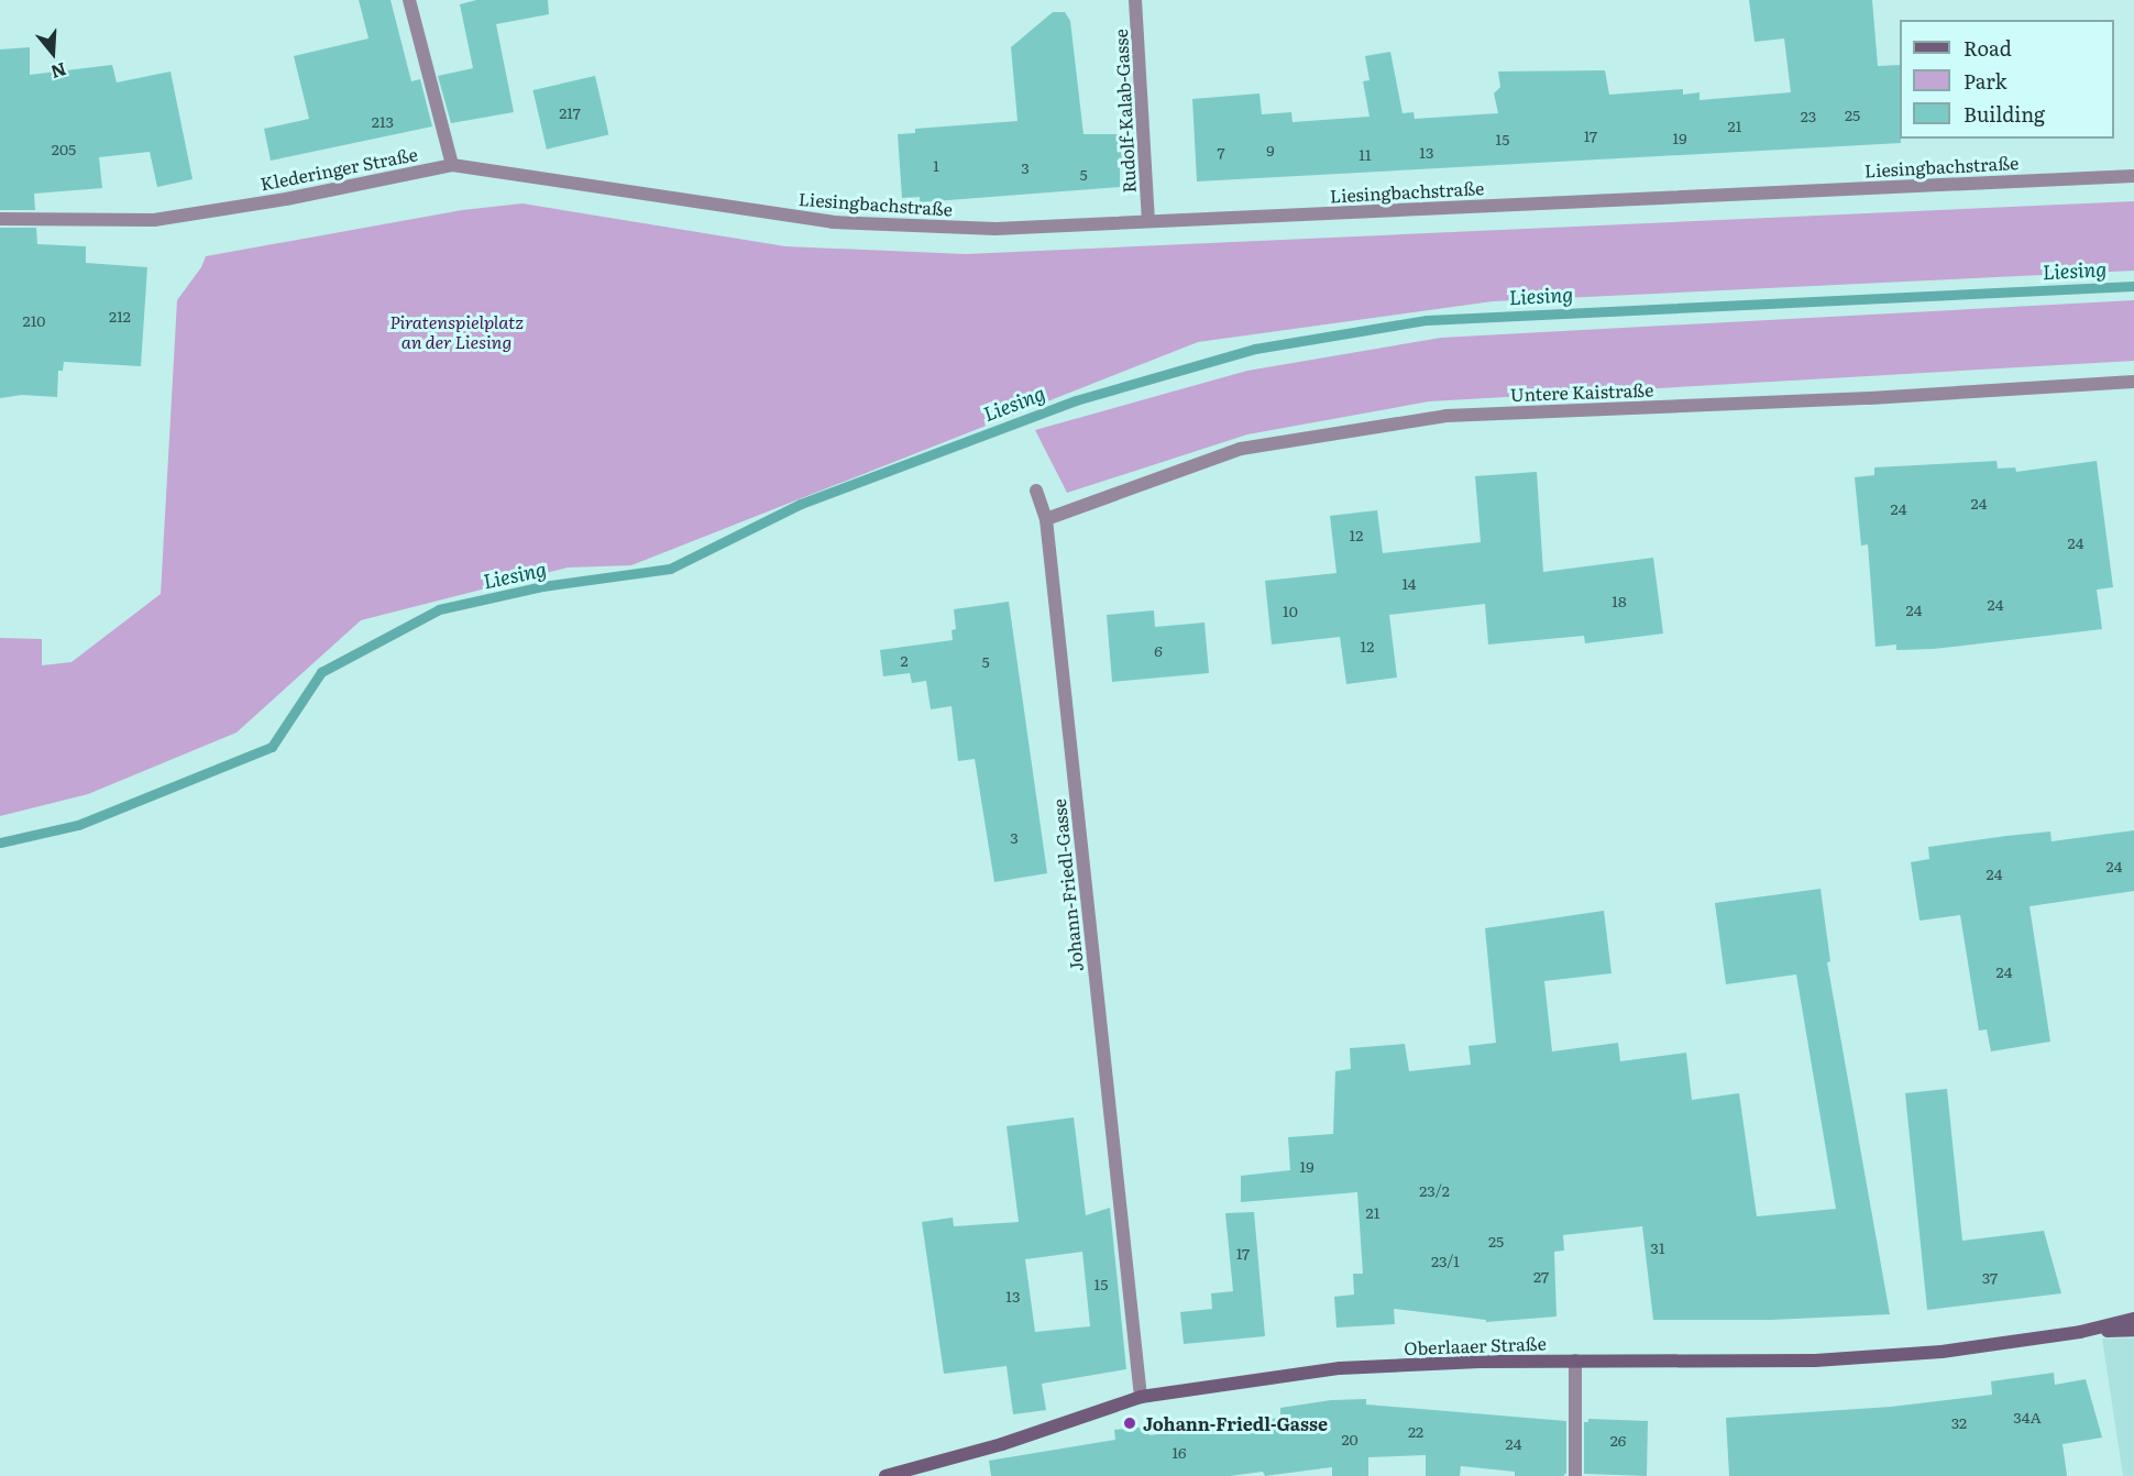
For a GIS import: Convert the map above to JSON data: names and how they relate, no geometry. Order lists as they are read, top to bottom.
{
  "streets": {
    "main road": ["Oberlaaer Straße"],
    "street": [
      "Rudolf-Kalab-Gasse",
      "Liesingbachstraße",
      "Klederinger Straße",
      "Untere Kaistraße",
      "Johann-Friedl-Gasse"
    ]
  },
  "crossings": [
    ["Rudolf-Kalab-Gasse", "Liesingbachstraße"],
    ["Liesingbachstraße", "Klederinger Straße"],
    ["Untere Kaistraße", "Johann-Friedl-Gasse"],
    ["Johann-Friedl-Gasse", "Oberlaaer Straße"]
  ],
  "water": ["Liesing"],
  "parks": ["Piratenspielplatz an der Liesing"],
  "places": ["Johann-Friedl-Gasse"],
  "house_numbers": [
    "217",
    "25",
    "23",
    "213",
    "21",
    "17",
    "19",
    "15",
    "205",
    "9",
    "7",
    "13",
    "11",
    "1",
    "3",
    "5",
    "212",
    "210",
    "24",
    "24",
    "12",
    "24",
    "14",
    "18",
    "24",
    "24",
    "10",
    "12",
    "6",
    "2",
    "5",
    "3",
    "24",
    "24",
    "24",
    "19",
    "23/2",
    "21",
    "25",
    "31",
    "17",
    "23/1",
    "27",
    "37",
    "15",
    "13",
    "34A",
    "32",
    "22",
    "20",
    "26",
    "24",
    "16"
  ],
  "legend": ["Road", "Park", "Building"],
  "north": "bottom"
}
